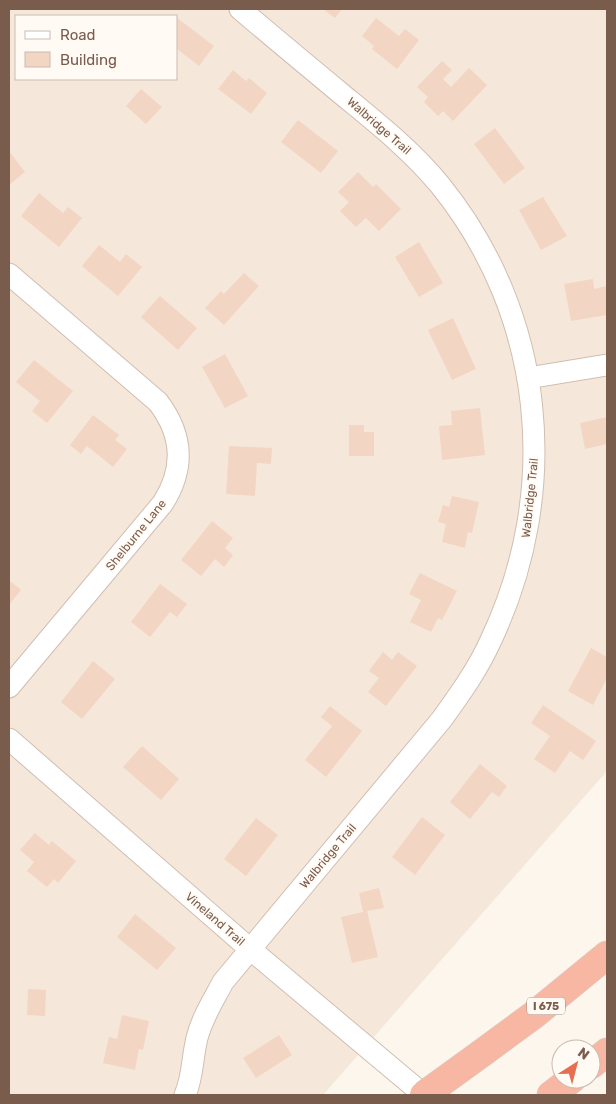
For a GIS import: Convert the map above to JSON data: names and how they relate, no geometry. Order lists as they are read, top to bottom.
{
  "streets": {
    "highway": ["I 675"],
    "street": ["Walbridge Trail", "Shelburne Lane", "Vineland Trail"]
  },
  "crossings": [
    ["Walbridge Trail", "Vineland Trail"],
    ["Vineland Trail", "I 675"]
  ],
  "legend": ["Road", "Building"],
  "north": "top right"
}
